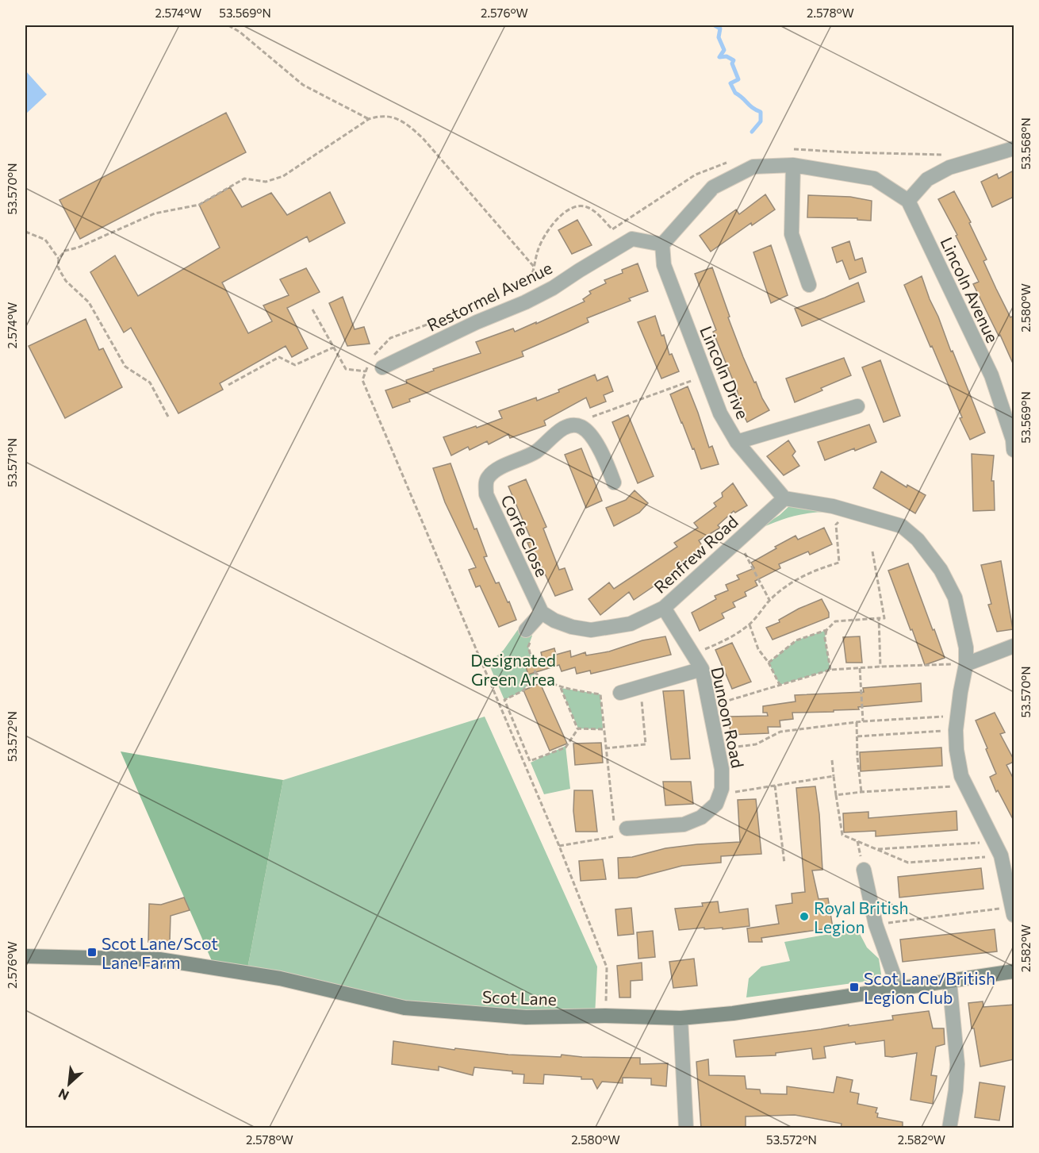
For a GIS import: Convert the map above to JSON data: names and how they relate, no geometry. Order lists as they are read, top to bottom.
{
  "streets": {
    "main road": ["Scot Lane"],
    "street": [
      "Lincoln Avenue",
      "Restormel Avenue",
      "Lincoln Drive",
      "Corfe Close",
      "Renfrew Road",
      "Dunoon Road"
    ]
  },
  "crossings": [
    ["Restormel Avenue", "Lincoln Drive"],
    ["Lincoln Drive", "Renfrew Road"],
    ["Corfe Close", "Renfrew Road"],
    ["Renfrew Road", "Dunoon Road"]
  ],
  "parks": ["Designated Green Area"],
  "places": {
    "other": ["Royal British Legion"],
    "transit": ["Scot Lane/Scot Lane Farm", "Scot Lane/British Legion Club"]
  },
  "north": "bottom left",
  "coordinates": [
    "2.574°W",
    "53.569°N",
    "2.576°W",
    "2.578°W",
    "53.568°N",
    "53.570°N",
    "2.580°W",
    "53.571°N",
    "53.572°N",
    "2.582°W"
  ]
}
